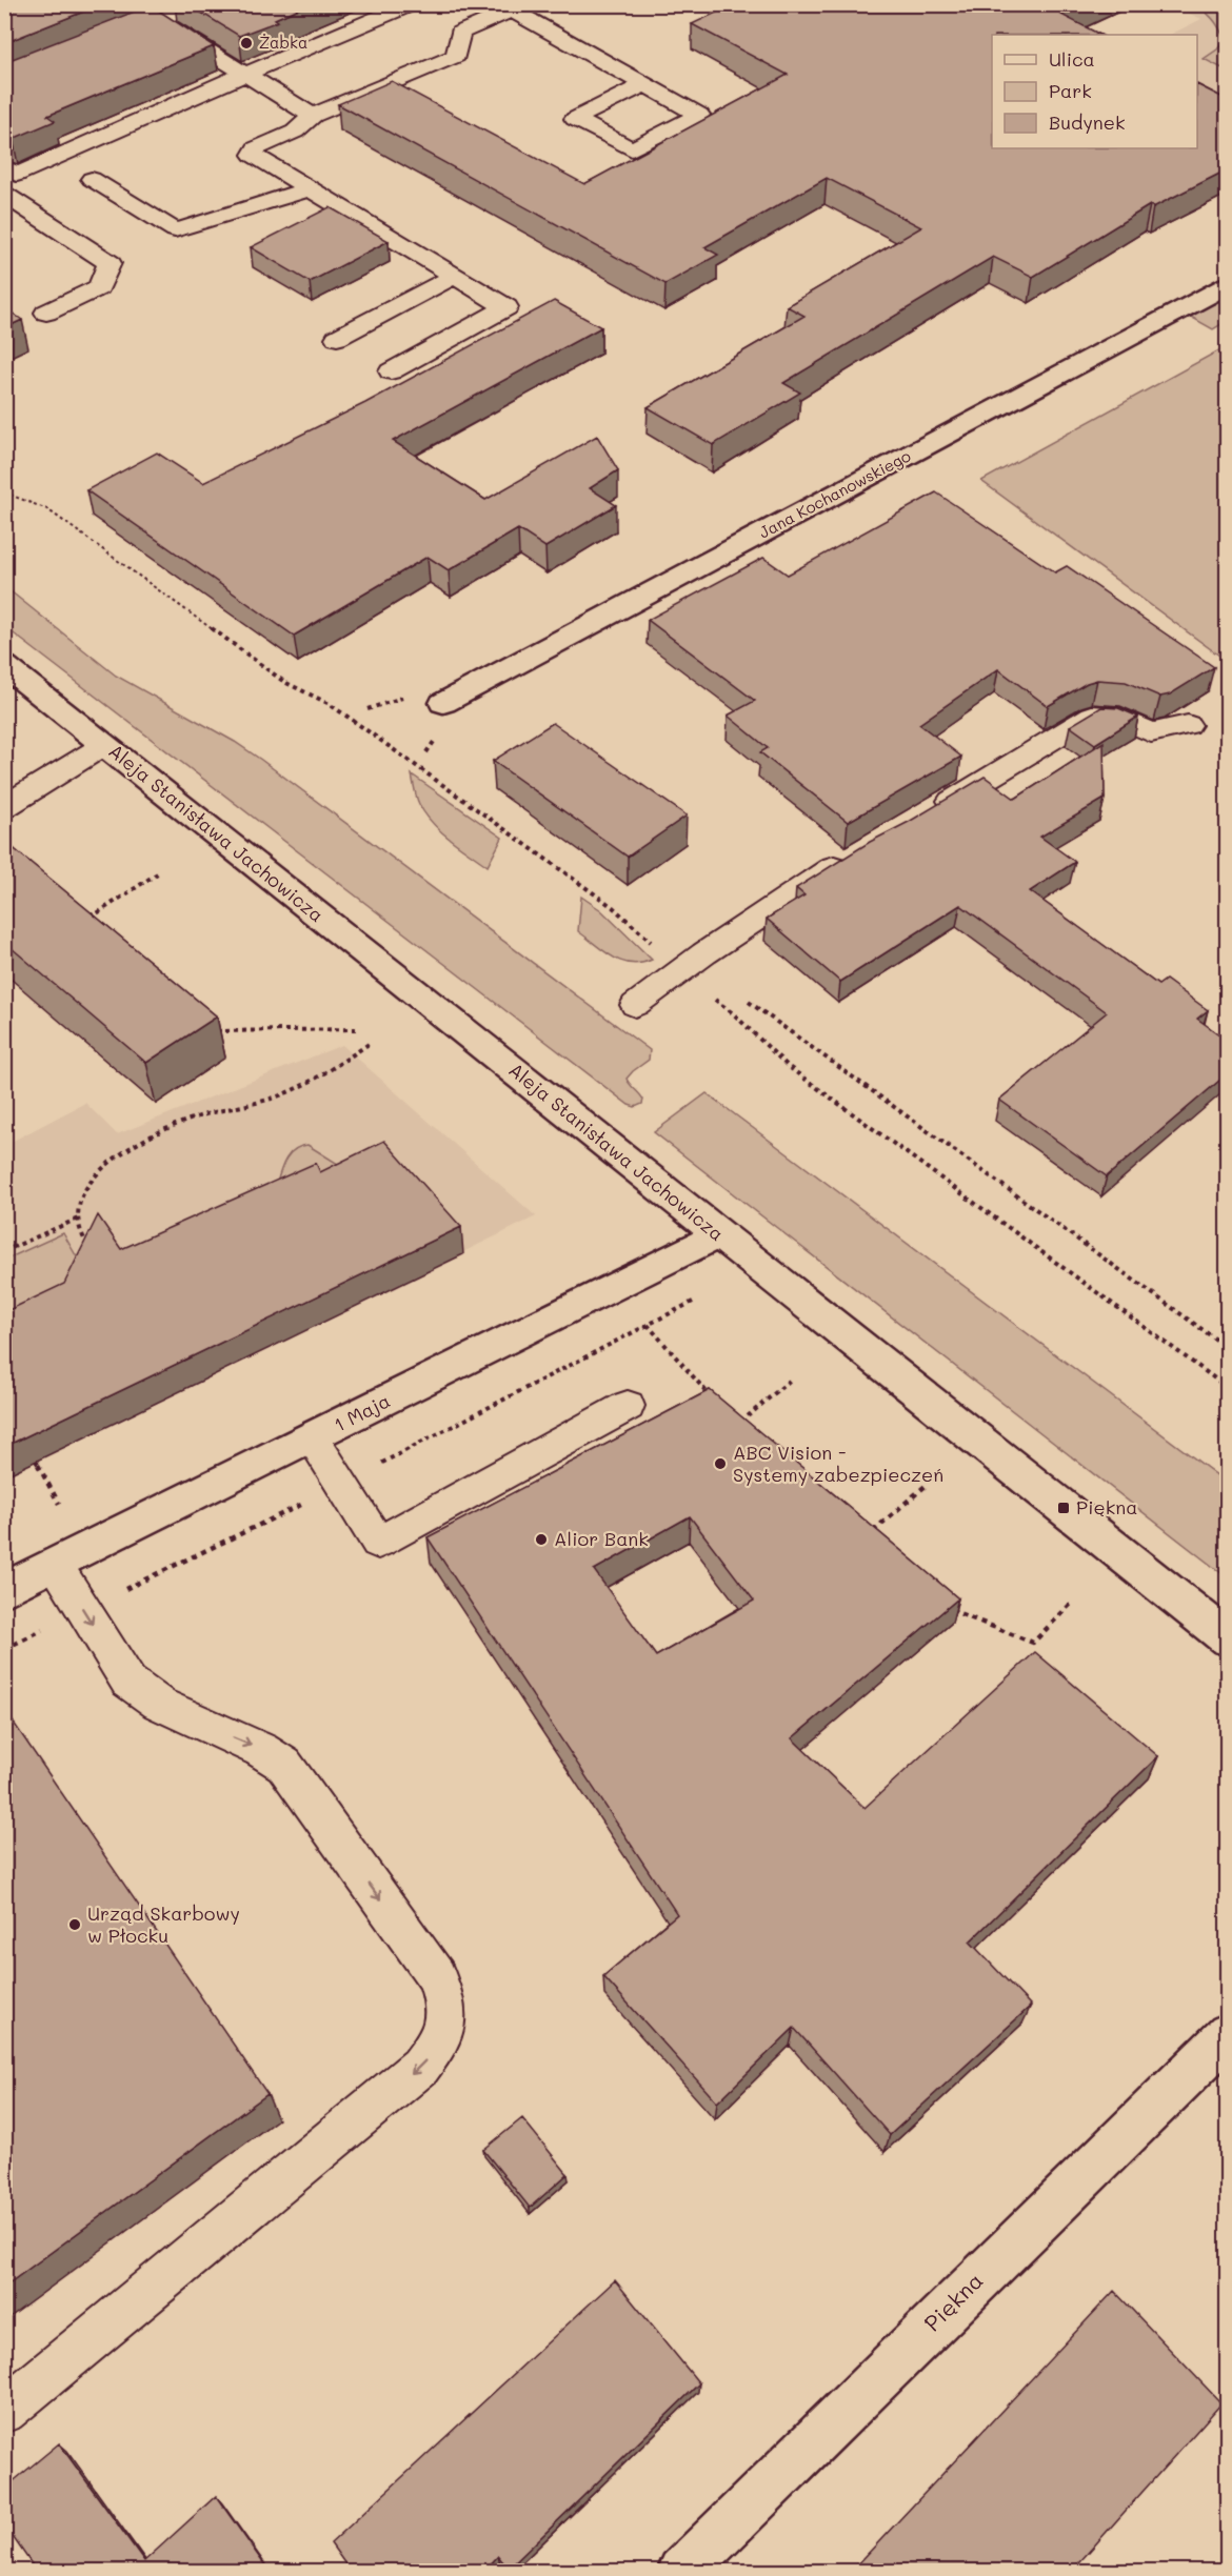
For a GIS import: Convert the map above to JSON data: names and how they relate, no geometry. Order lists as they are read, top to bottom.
{
  "streets": {
    "street": [
      "Jana Kochanowskiego",
      "Aleja Stanisława Jachowicza",
      "1 Maja",
      "Piękna"
    ]
  },
  "crossings": [
    ["Aleja Stanisława Jachowicza", "1 Maja"]
  ],
  "places": {
    "other": [
      "Żabka",
      "ABC Vision - Systemy zabezpieczeń",
      "Alior Bank",
      "Urząd Skarbowy w Płocku"
    ],
    "transit": ["Piękna"]
  },
  "legend": ["Ulica", "Park", "Budynek"]
}
